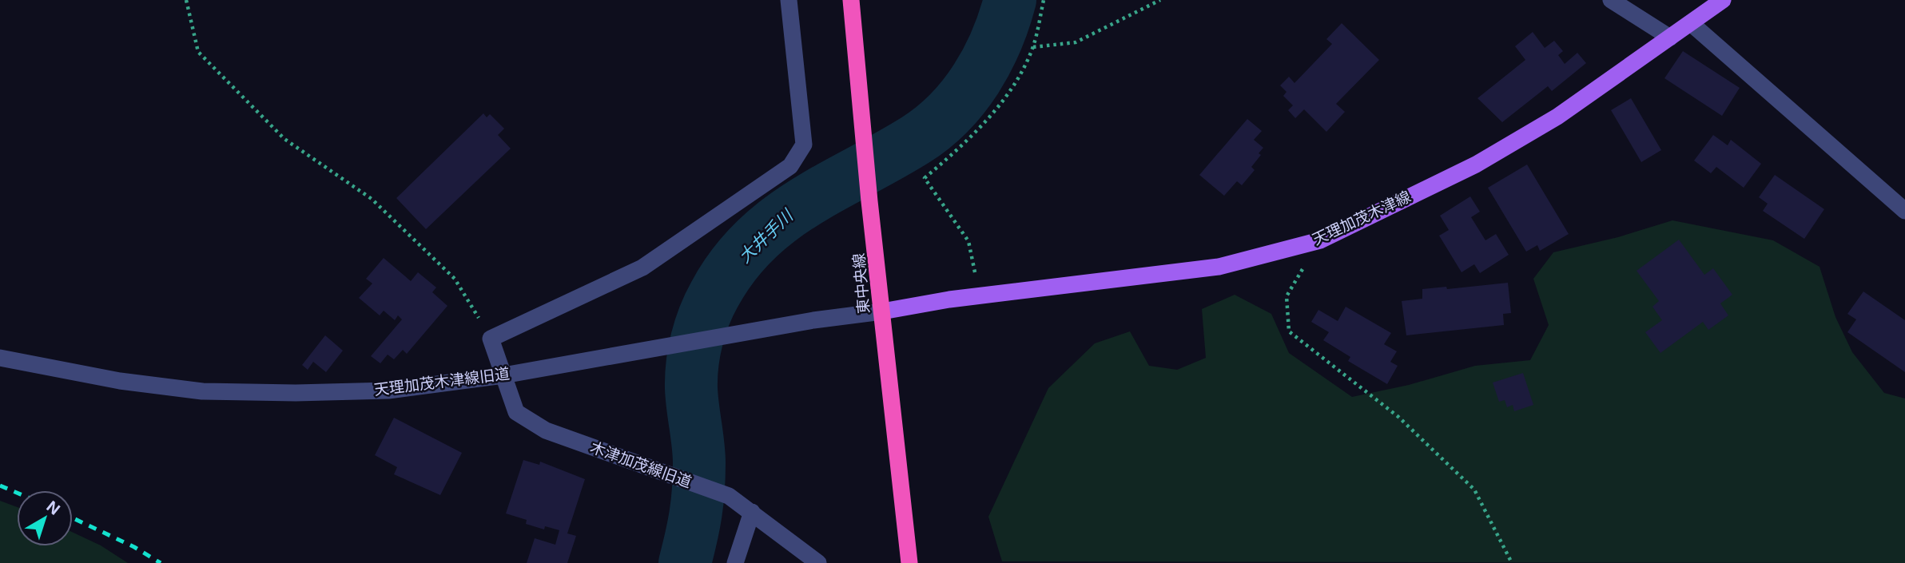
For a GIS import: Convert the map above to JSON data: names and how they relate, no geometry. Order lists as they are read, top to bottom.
{
  "streets": {
    "highway": ["東中央線"],
    "main road": ["天理加茂木津線"],
    "street": ["天理加茂木津線旧道", "木津加茂線旧道"]
  },
  "crossings": [
    ["天理加茂木津線", "東中央線"],
    ["天理加茂木津線", "天理加茂木津線旧道"],
    ["東中央線", "天理加茂木津線旧道"],
    ["天理加茂木津線旧道", "木津加茂線旧道"]
  ],
  "water": ["大井手川"],
  "north": "top right"
}
